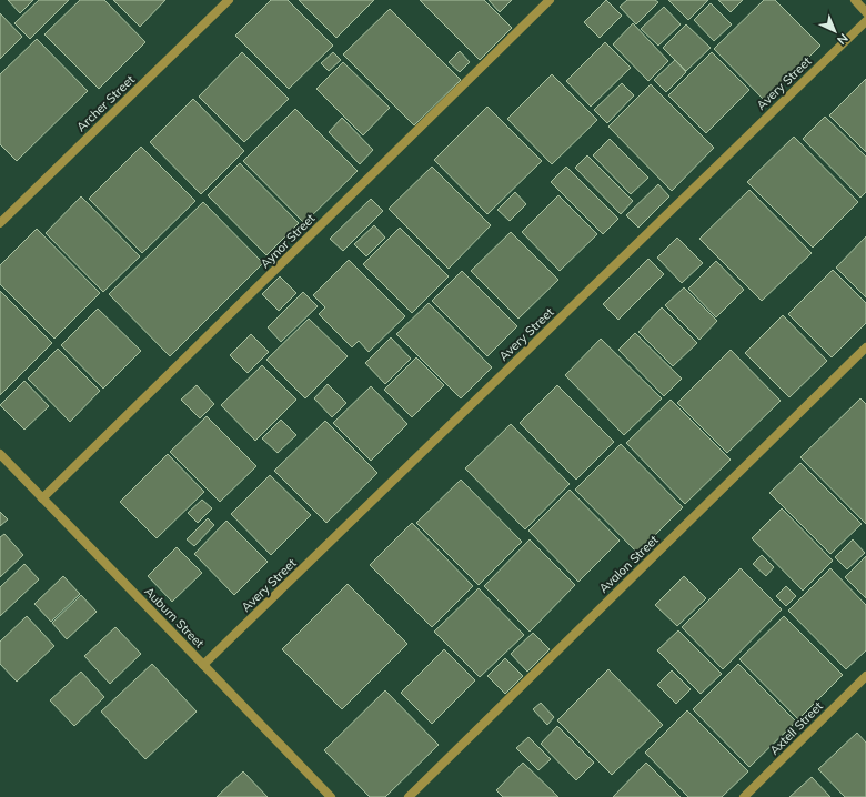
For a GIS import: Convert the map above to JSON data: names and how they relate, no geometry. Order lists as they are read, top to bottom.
{
  "streets": {
    "street": [
      "Avery Street",
      "Archer Street",
      "Aynor Street",
      "Avalon Street",
      "Auburn Street",
      "Axtell Street"
    ]
  },
  "crossings": [
    ["Avery Street", "Auburn Street"],
    ["Aynor Street", "Auburn Street"]
  ],
  "north": "bottom right"
}
